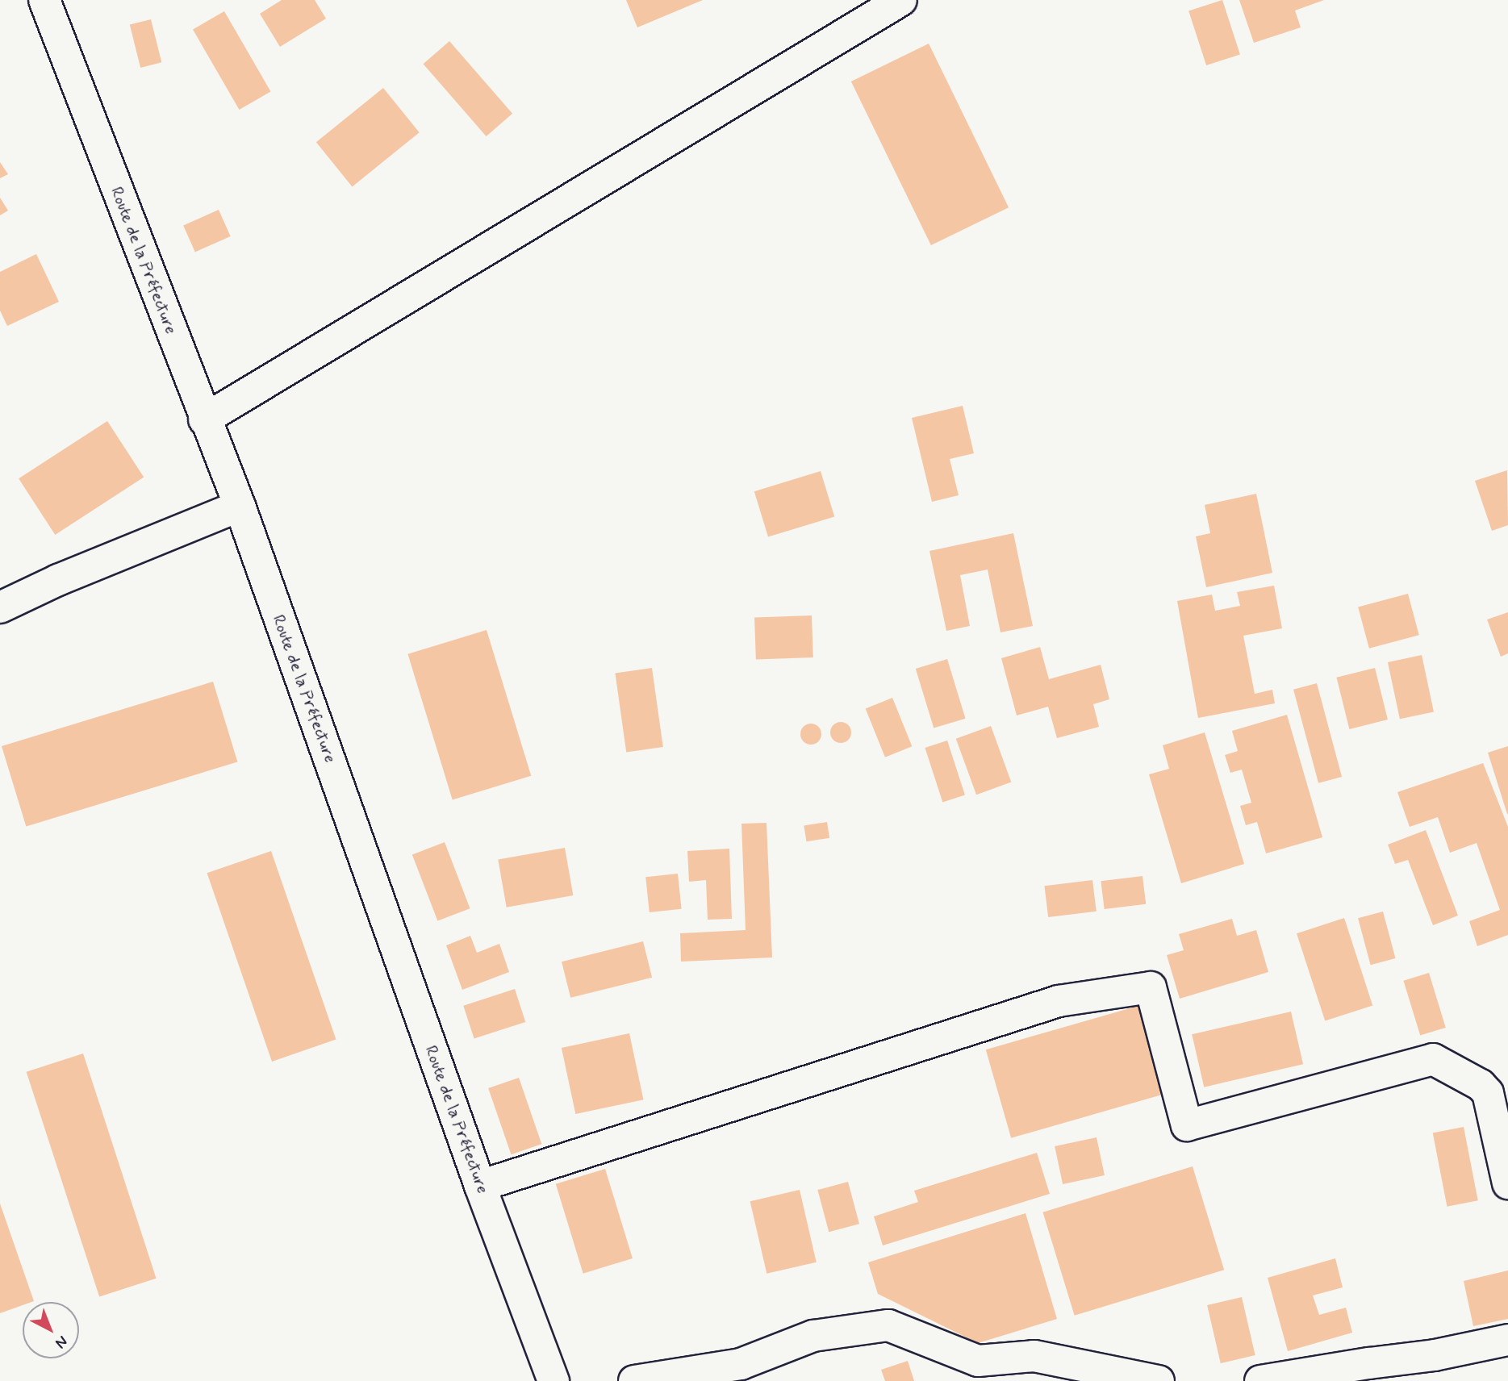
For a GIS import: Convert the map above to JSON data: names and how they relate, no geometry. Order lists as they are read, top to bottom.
{
  "streets": {
    "street": ["Route de la Préfecture"]
  },
  "north": "bottom right"
}
